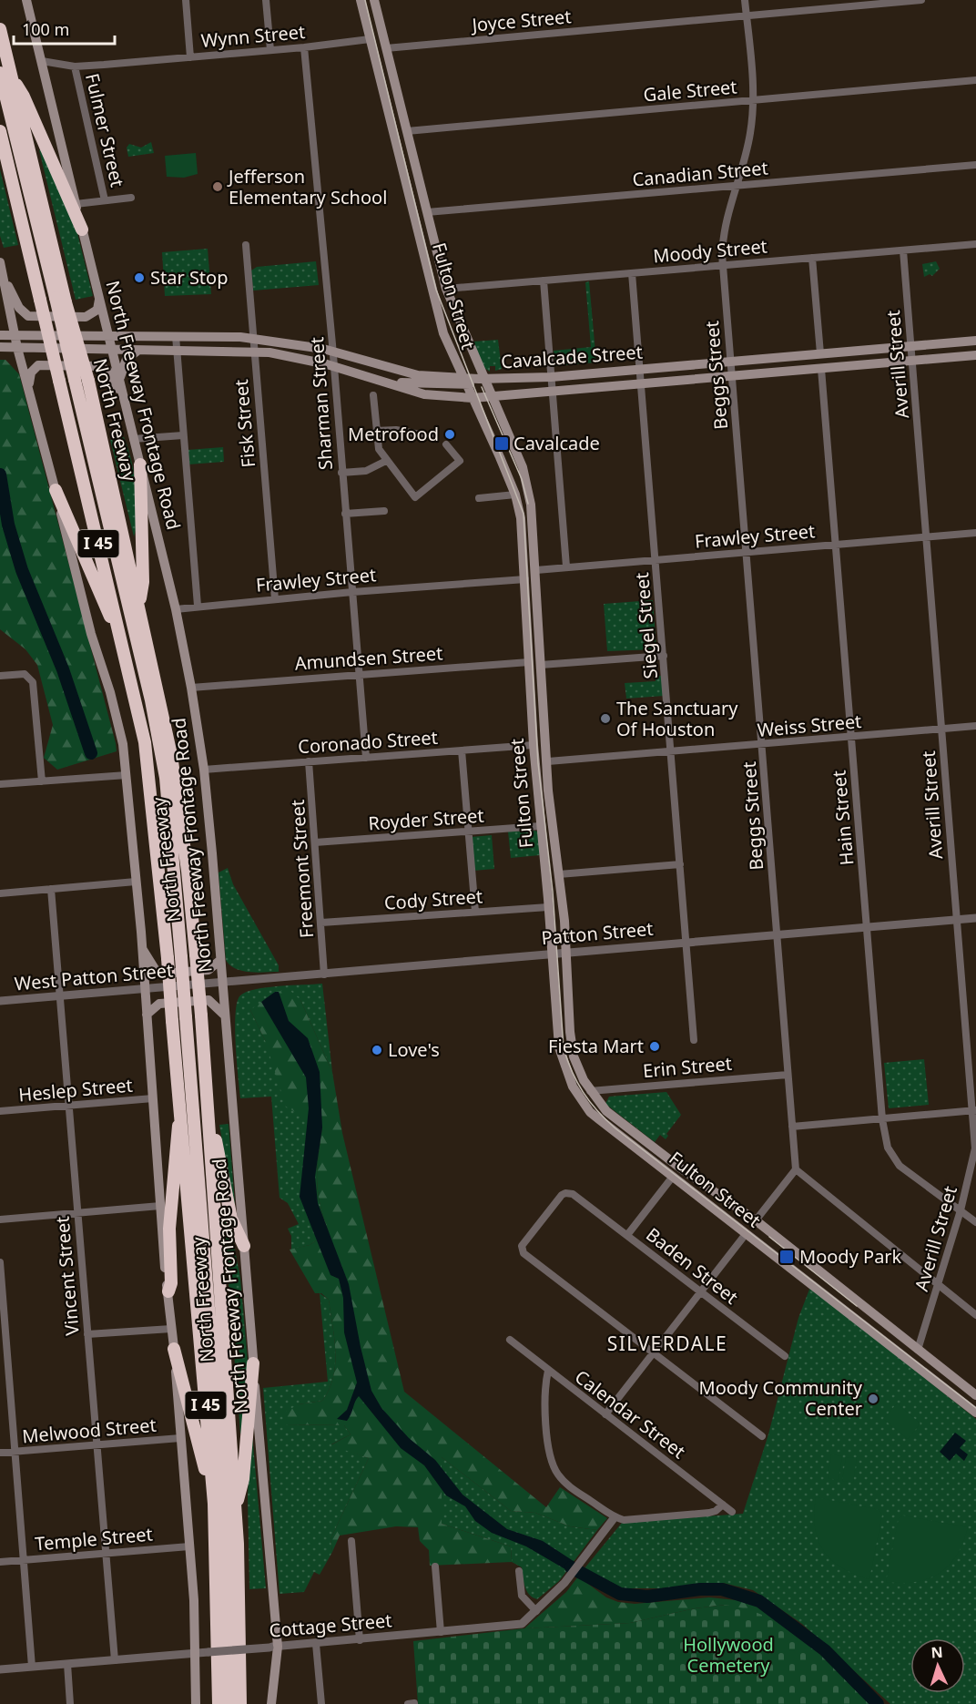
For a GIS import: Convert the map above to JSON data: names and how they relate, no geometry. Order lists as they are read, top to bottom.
{
  "streets": {
    "highway": ["North Freeway", "I 45"],
    "main road": ["Fulton Street", "Cavalcade Street", "North Freeway Frontage Road"],
    "street": [
      "Joyce Street",
      "Wynn Street",
      "Gale Street",
      "Fulmer Street",
      "Canadian Street",
      "Moody Street",
      "Averill Street",
      "Beggs Street",
      "Sharman Street",
      "Fisk Street",
      "Frawley Street",
      "Siegel Street",
      "Amundsen Street",
      "Weiss Street",
      "Coronado Street",
      "Hain Street",
      "Royder Street",
      "Freemont Street",
      "Cody Street",
      "Patton Street",
      "West Patton Street",
      "Erin Street",
      "Heslep Street",
      "Baden Street",
      "Vincent Street",
      "Calendar Street",
      "Melwood Street",
      "Temple Street",
      "Cottage Street"
    ]
  },
  "crossings": [
    ["Joyce Street", "Fulton Street"],
    ["Joyce Street", "Beggs Street"],
    ["Wynn Street", "Fulmer Street"],
    ["Wynn Street", "Fulton Street"],
    ["Wynn Street", "Sharman Street"],
    ["Wynn Street", "North Freeway Frontage Road"],
    ["Gale Street", "Fulton Street"],
    ["Gale Street", "Beggs Street"],
    ["Canadian Street", "Fulton Street"],
    ["Canadian Street", "Beggs Street"],
    ["Moody Street", "Fulton Street"],
    ["Moody Street", "Averill Street"],
    ["Moody Street", "Beggs Street"],
    ["Moody Street", "Siegel Street"],
    ["Fulton Street", "Cavalcade Street"],
    ["Fulton Street", "Averill Street"],
    ["Fulton Street", "Frawley Street"],
    ["Fulton Street", "Amundsen Street"],
    ["Fulton Street", "Weiss Street"],
    ["Fulton Street", "Coronado Street"],
    ["Fulton Street", "Royder Street"],
    ["Fulton Street", "Cody Street"],
    ["Fulton Street", "Patton Street"],
    ["Fulton Street", "Erin Street"],
    ["Cavalcade Street", "Averill Street"],
    ["Cavalcade Street", "Beggs Street"],
    ["Cavalcade Street", "Sharman Street"],
    ["Cavalcade Street", "North Freeway Frontage Road"],
    ["Cavalcade Street", "Fisk Street"],
    ["Cavalcade Street", "Siegel Street"],
    ["Cavalcade Street", "Hain Street"],
    ["Averill Street", "Frawley Street"],
    ["Averill Street", "Weiss Street"],
    ["Averill Street", "Hain Street"],
    ["Averill Street", "Patton Street"],
    ["Beggs Street", "Frawley Street"],
    ["Beggs Street", "Weiss Street"],
    ["Beggs Street", "Patton Street"],
    ["Beggs Street", "Erin Street"],
    ["Sharman Street", "Frawley Street"],
    ["Sharman Street", "Amundsen Street"],
    ["Sharman Street", "Coronado Street"],
    ["North Freeway Frontage Road", "Frawley Street"],
    ["North Freeway Frontage Road", "Amundsen Street"],
    ["North Freeway Frontage Road", "Coronado Street"],
    ["North Freeway Frontage Road", "Patton Street"],
    ["North Freeway Frontage Road", "West Patton Street"],
    ["North Freeway Frontage Road", "Cottage Street"],
    ["Fisk Street", "Frawley Street"],
    ["Frawley Street", "Siegel Street"],
    ["Frawley Street", "Hain Street"],
    ["Siegel Street", "Weiss Street"],
    ["Siegel Street", "Patton Street"],
    ["Weiss Street", "Hain Street"],
    ["Coronado Street", "Freemont Street"],
    ["Hain Street", "Patton Street"],
    ["Royder Street", "Freemont Street"],
    ["Freemont Street", "Cody Street"],
    ["Freemont Street", "Patton Street"],
    ["Patton Street", "West Patton Street"],
    ["West Patton Street", "Vincent Street"],
    ["Heslep Street", "Vincent Street"],
    ["Vincent Street", "Melwood Street"],
    ["Vincent Street", "Temple Street"],
    ["Vincent Street", "Cottage Street"]
  ],
  "districts": ["SILVERDALE"],
  "parks": ["Hollywood Cemetery"],
  "places": {
    "other": [
      "Jefferson Elementary School",
      "Star Stop",
      "Metrofood",
      "The Sanctuary Of Houston",
      "Fiesta Mart",
      "Love's",
      "Moody Community Center"
    ],
    "transit": ["Cavalcade", "Moody Park"]
  },
  "scale_bar": "100 m",
  "north": "top"
}
